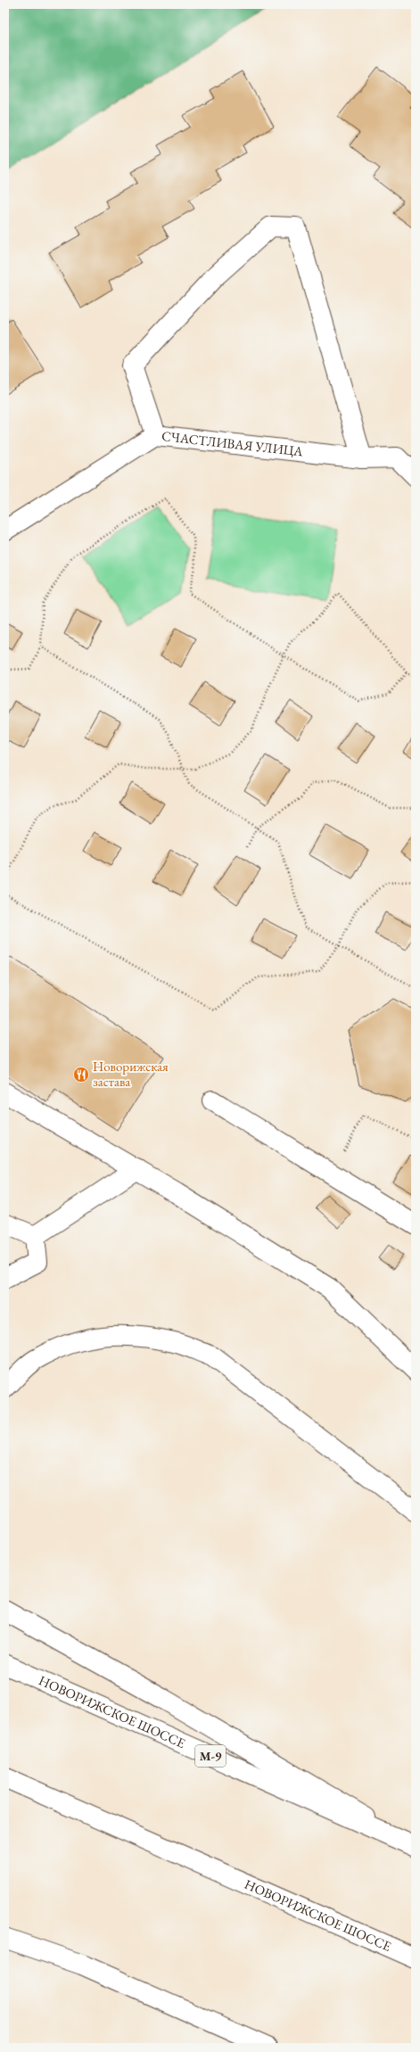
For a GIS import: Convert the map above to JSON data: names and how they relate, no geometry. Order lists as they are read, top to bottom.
{
  "streets": {
    "main road": ["СЧАСТЛИВАЯ УЛИЦА", "НОВОРИЖСКОЕ ШОССЕ", "М-9"]
  },
  "places": {
    "restaurant": ["Новорижская застава"]
  }
}
